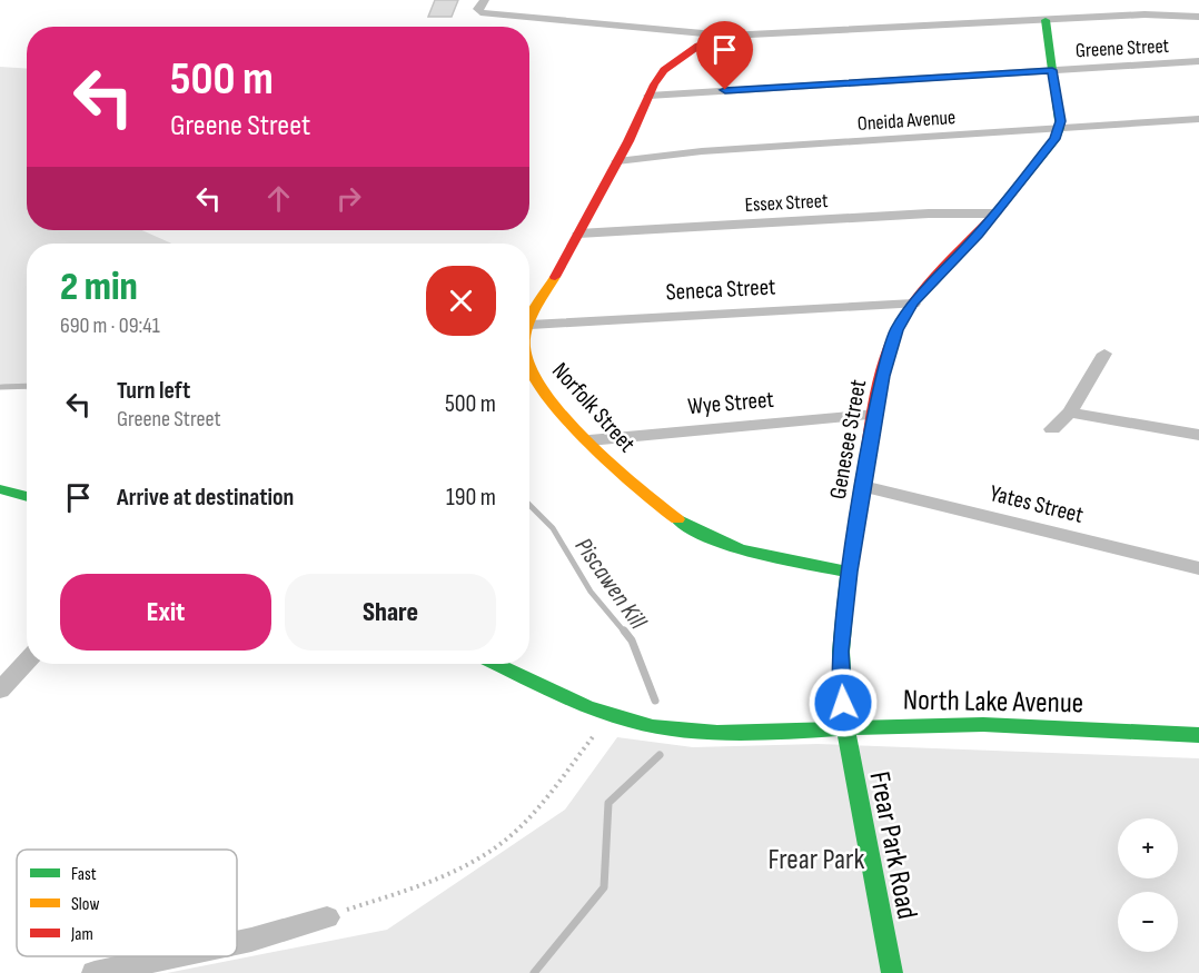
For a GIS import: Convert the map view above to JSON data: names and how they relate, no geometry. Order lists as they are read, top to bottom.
{
  "streets": {
    "street": [
      "Greene Street",
      "Oneida Avenue",
      "Essex Street",
      "Seneca Street",
      "Wye Street",
      "Norfolk Street",
      "Genesee Street",
      "Yates Street",
      "North Lake Avenue",
      "Frear Park Road"
    ]
  },
  "crossings": [
    ["Greene Street", "Norfolk Street"],
    ["Oneida Avenue", "Norfolk Street"],
    ["Oneida Avenue", "Genesee Street"],
    ["Essex Street", "Norfolk Street"],
    ["Essex Street", "Genesee Street"],
    ["Seneca Street", "Norfolk Street"],
    ["Seneca Street", "Genesee Street"],
    ["Wye Street", "Norfolk Street"],
    ["Wye Street", "Genesee Street"],
    ["Norfolk Street", "Genesee Street"],
    ["Genesee Street", "Yates Street"],
    ["Genesee Street", "North Lake Avenue"],
    ["Genesee Street", "Frear Park Road"],
    ["North Lake Avenue", "Frear Park Road"]
  ],
  "water": ["Piscawen Kill"],
  "parks": ["Frear Park"],
  "legend": ["Fast", "Slow", "Jam"],
  "page": {
    "turn": ["500 m", "Greene Street"],
    "heading": ["2 min", "690 m · 09:41"],
    "list": [
      {
        "name": "Turn left",
        "note": "Greene Street",
        "value": "500 m"
      },
      {
        "name": "Arrive at destination",
        "value": "190 m"
      }
    ],
    "buttons": ["Exit", "Share"],
    "map_buttons": ["+", "−"]
  }
}
